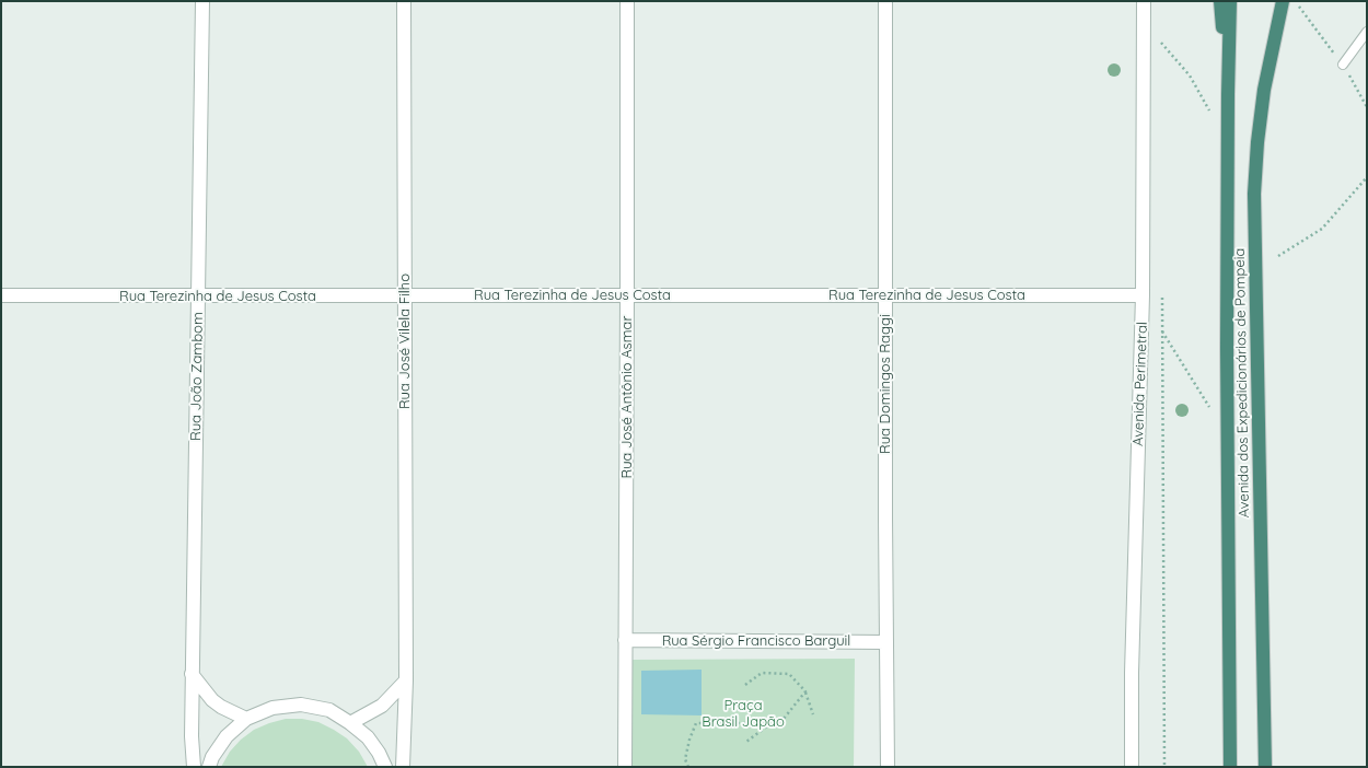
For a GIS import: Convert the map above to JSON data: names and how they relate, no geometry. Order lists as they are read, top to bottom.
{
  "streets": {
    "highway": ["Avenida dos Expedicionários de Pompeia"],
    "street": [
      "Rua Terezinha de Jesus Costa",
      "Rua José Vilela Filho",
      "Rua João Zambom",
      "Rua Domingos Raggi",
      "Avenida Perimetral",
      "Rua José Antônio Asmar",
      "Rua Sérgio Francisco Barguil"
    ]
  },
  "crossings": [
    ["Rua Terezinha de Jesus Costa", "Rua José Vilela Filho"],
    ["Rua Terezinha de Jesus Costa", "Rua João Zambom"],
    ["Rua Terezinha de Jesus Costa", "Rua Domingos Raggi"],
    ["Rua Terezinha de Jesus Costa", "Avenida Perimetral"],
    ["Rua Terezinha de Jesus Costa", "Rua José Antônio Asmar"],
    ["Rua Domingos Raggi", "Rua Sérgio Francisco Barguil"],
    ["Rua José Antônio Asmar", "Rua Sérgio Francisco Barguil"]
  ],
  "parks": ["Praça Brasil Japão"]
}
